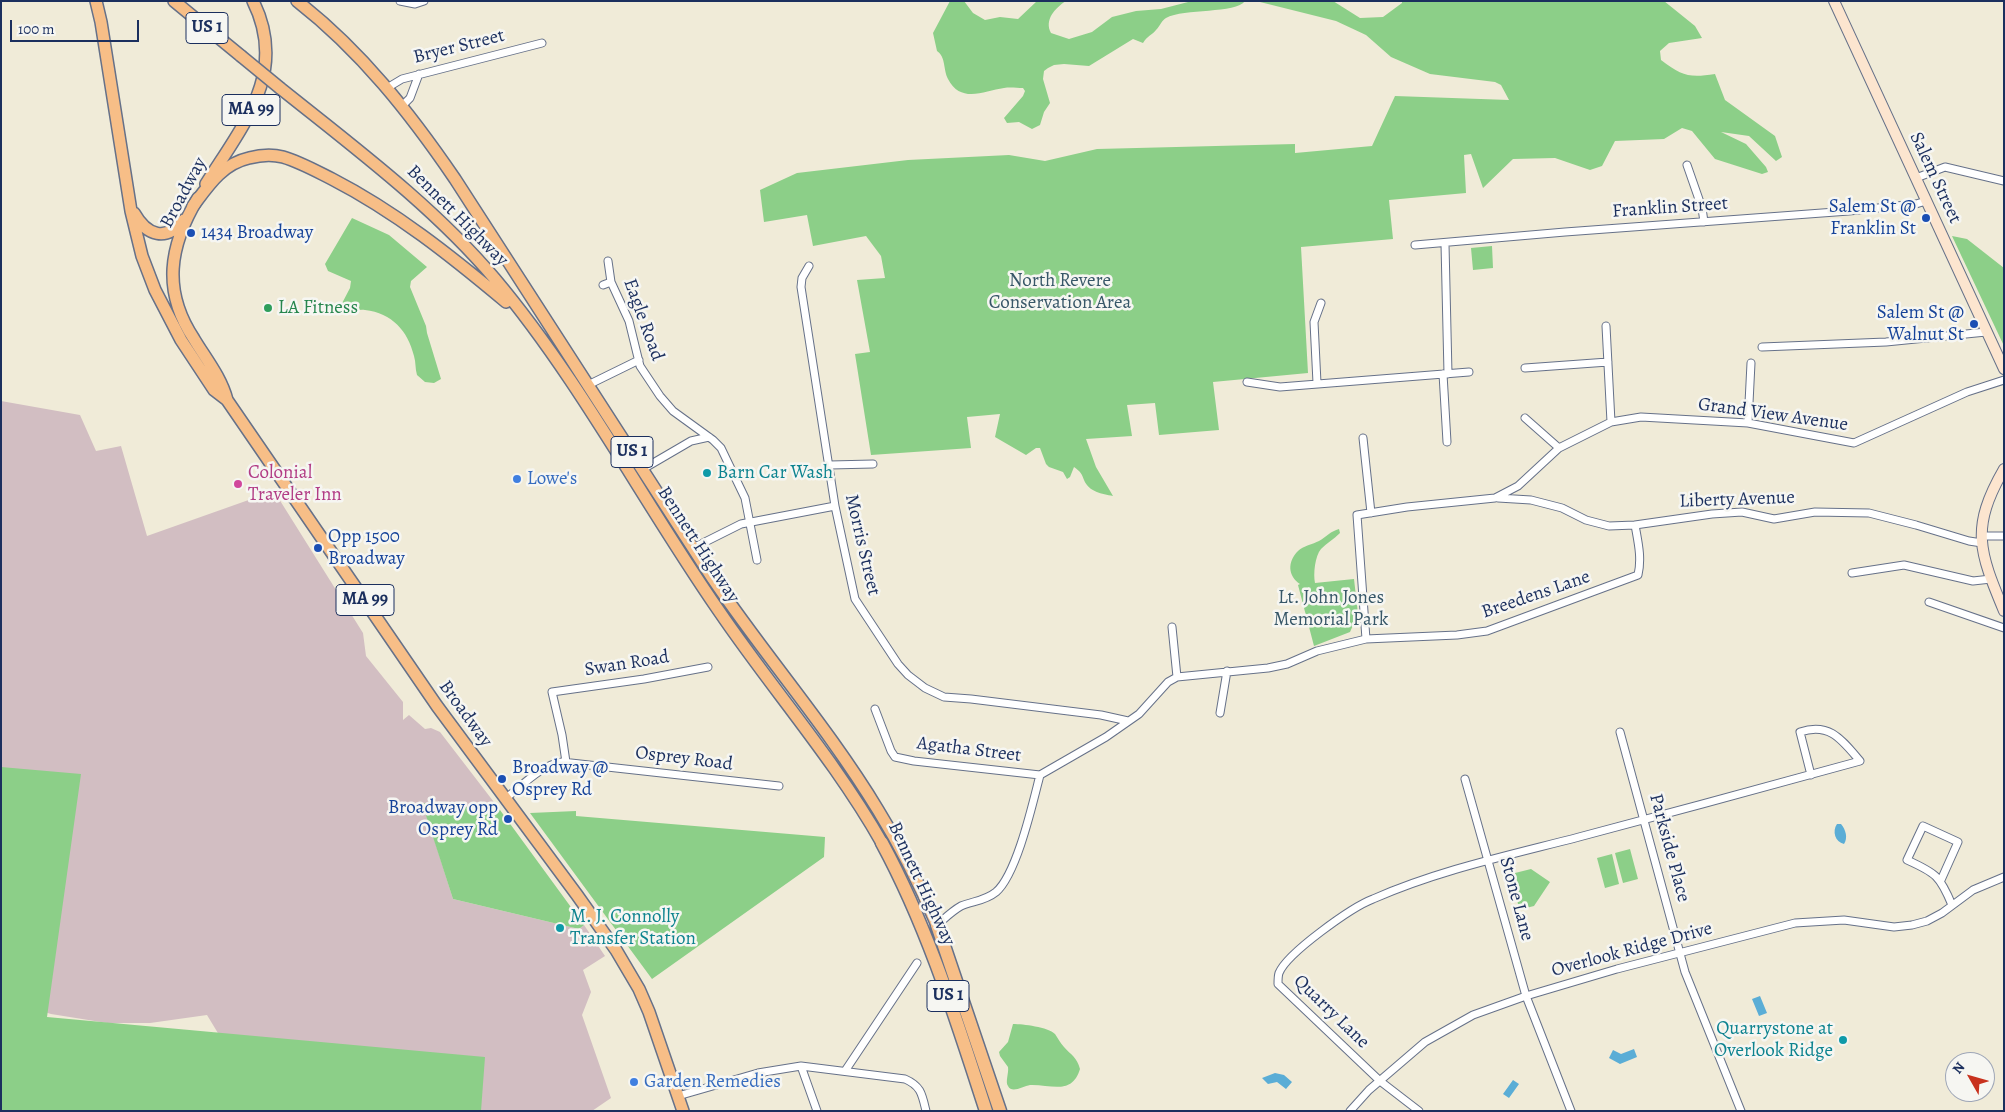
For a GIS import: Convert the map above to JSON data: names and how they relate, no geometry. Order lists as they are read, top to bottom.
{
  "streets": {
    "highway": ["US 1", "Bennett Highway"],
    "main road": ["MA 99", "Salem Street", "Broadway"],
    "street": [
      "Bryer Street",
      "Franklin Street",
      "Eagle Road",
      "Grand View Avenue",
      "Liberty Avenue",
      "Morris Street",
      "Breedens Lane",
      "Swan Road",
      "Agatha Street",
      "Osprey Road",
      "Parkside Place",
      "Stone Lane",
      "Overlook Ridge Drive",
      "Quarry Lane"
    ]
  },
  "crossings": [
    ["Bryer Street", "Bennett Highway"],
    ["Salem Street", "Franklin Street"],
    ["Broadway", "Osprey Road"],
    ["Grand View Avenue", "Liberty Avenue"],
    ["Liberty Avenue", "Breedens Lane"],
    ["Swan Road", "Osprey Road"],
    ["Parkside Place", "Overlook Ridge Drive"],
    ["Parkside Place", "Quarry Lane"],
    ["Stone Lane", "Overlook Ridge Drive"],
    ["Stone Lane", "Quarry Lane"],
    ["Overlook Ridge Drive", "Quarry Lane"]
  ],
  "parks": ["North Revere Conservation Area", "Lt. John Jones Memorial Park"],
  "places": [
    "Salem St @ Franklin St",
    "1434 Broadway",
    "LA Fitness",
    "Salem St @ Walnut St",
    "Barn Car Wash",
    "Lowe's",
    "Colonial Traveler Inn",
    "Opp 1500 Broadway",
    "Broadway @ Osprey Rd",
    "Broadway opp Osprey Rd",
    "M. J. Connolly Transfer Station",
    "Quarrystone at Overlook Ridge",
    "Garden Remedies"
  ],
  "scale_bar": "100 m",
  "north": "top left"
}
